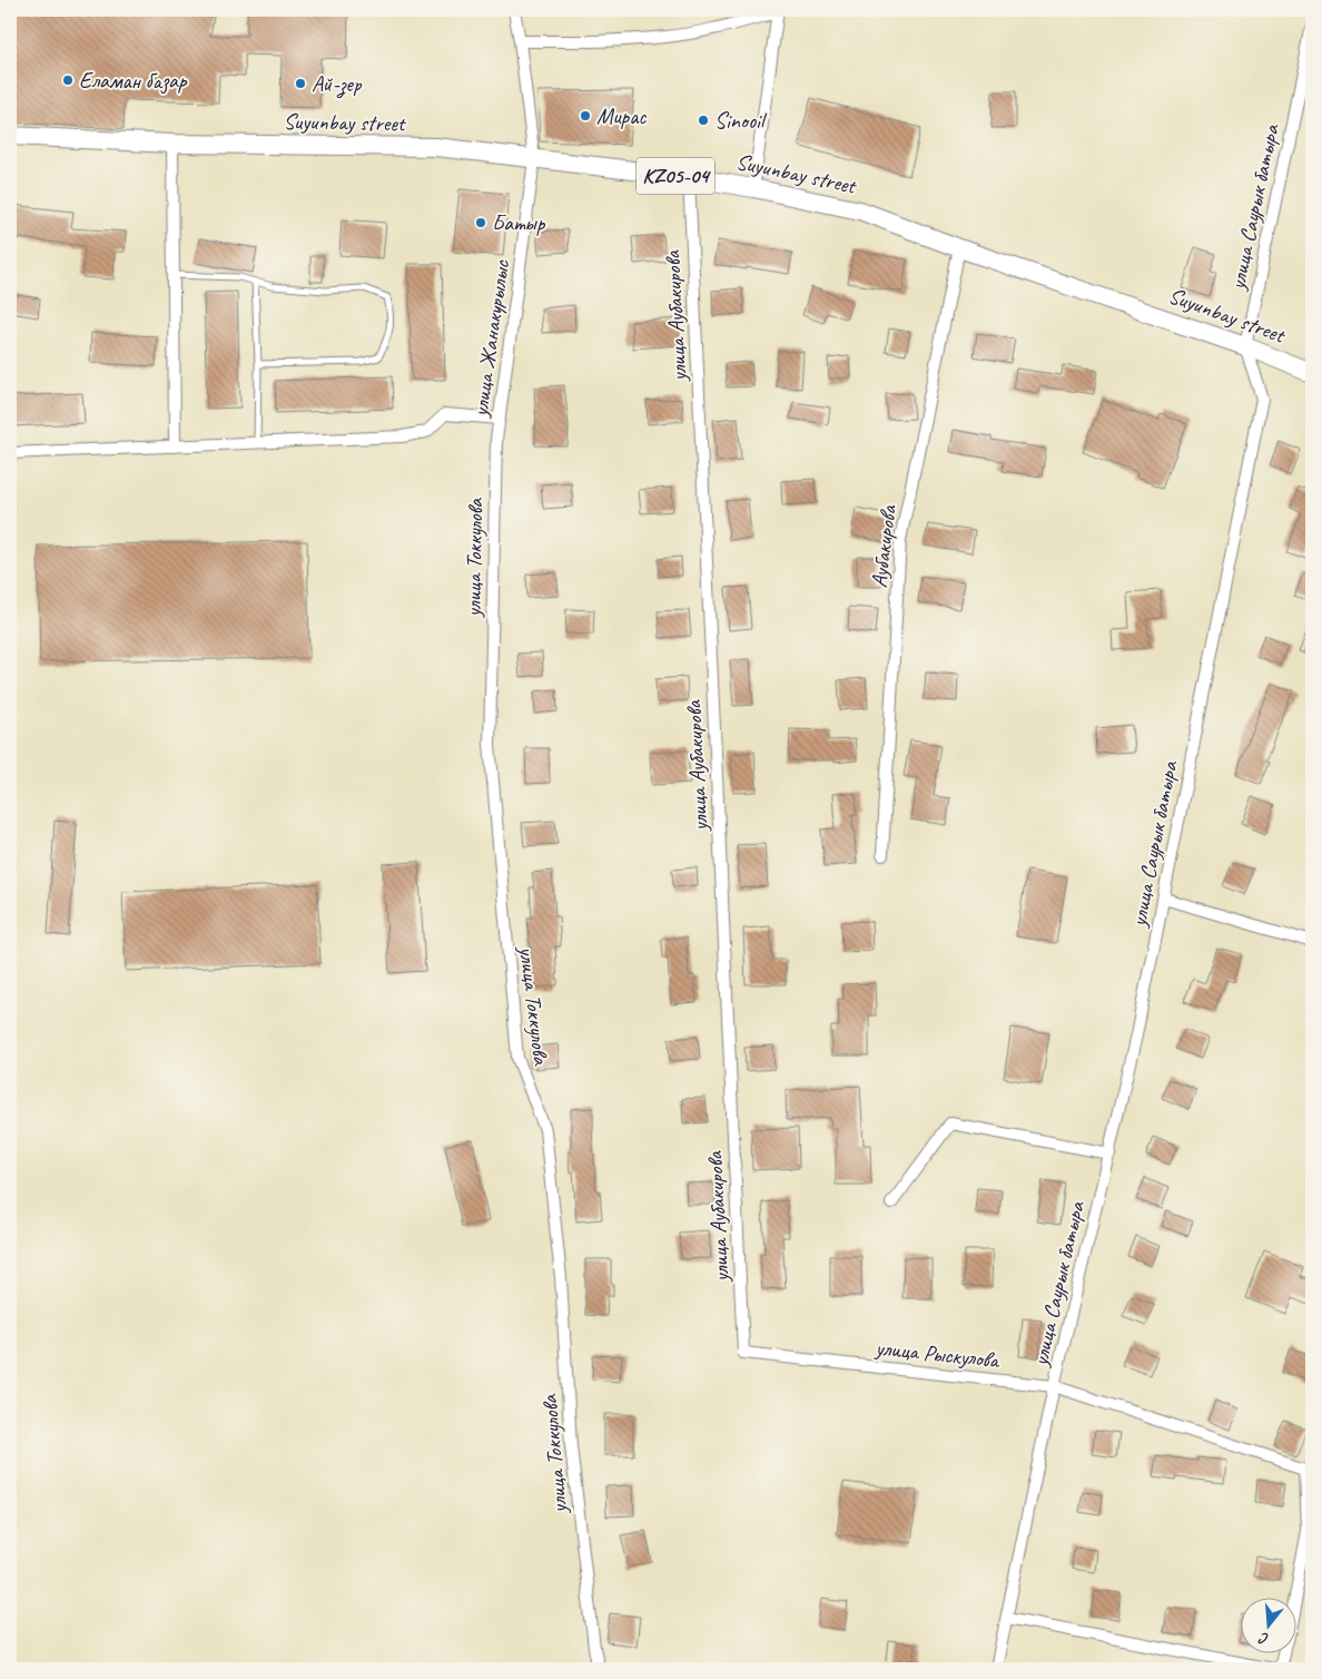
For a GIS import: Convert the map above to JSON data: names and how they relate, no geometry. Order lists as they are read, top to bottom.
{
  "streets": {
    "main road": ["Suyunbay street", "KZ05-04"],
    "street": [
      "улица Саурык батыра",
      "улица Аубакирова",
      "улица Жанакурылыс",
      "Аубакирова",
      "улица Токкулова",
      "улица Рыскулова"
    ]
  },
  "crossings": [
    ["Suyunbay street", "улица Саурык батыра"],
    ["Suyunbay street", "улица Аубакирова"],
    ["Suyunbay street", "улица Жанакурылыс"],
    ["Suyunbay street", "Аубакирова"],
    ["улица Саурык батыра", "улица Рыскулова"],
    ["улица Аубакирова", "улица Рыскулова"],
    ["улица Жанакурылыс", "улица Токкулова"]
  ],
  "places": [
    "Еламан базар",
    "Ай-зер",
    "Мирас",
    "Sinooil",
    "Батыр"
  ],
  "north": "bottom"
}
